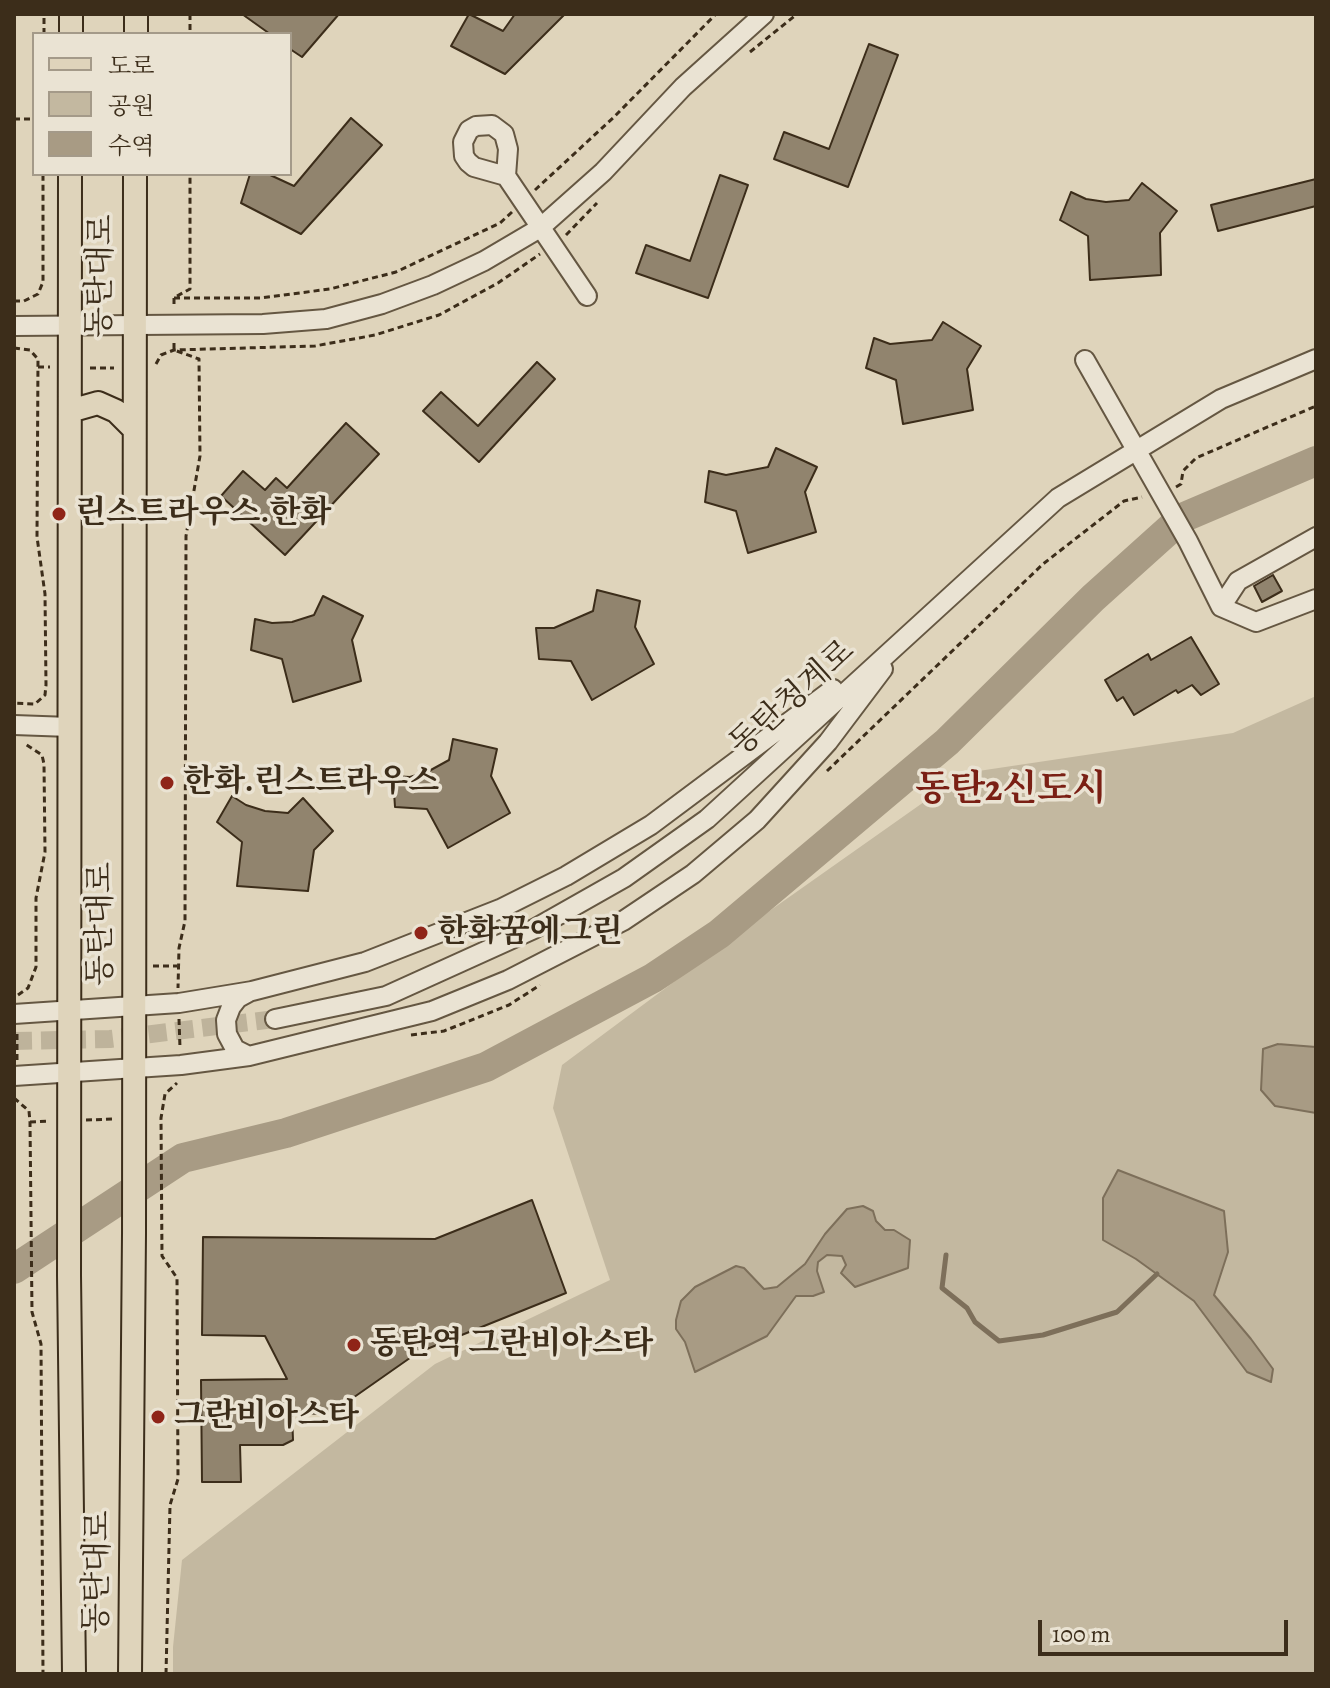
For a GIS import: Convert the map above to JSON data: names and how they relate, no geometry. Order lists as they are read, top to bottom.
{
  "streets": {
    "main road": ["동탄대로"],
    "street": ["동탄청계로"]
  },
  "districts": ["동탄2신도시"],
  "places": [
    "린스트라우스.한화",
    "한화.린스트라우스",
    "한화꿈에그린",
    "동탄역 그란비아스타",
    "그란비아스타"
  ],
  "legend": ["도로", "공원", "수역"],
  "scale_bar": "100 m"
}
